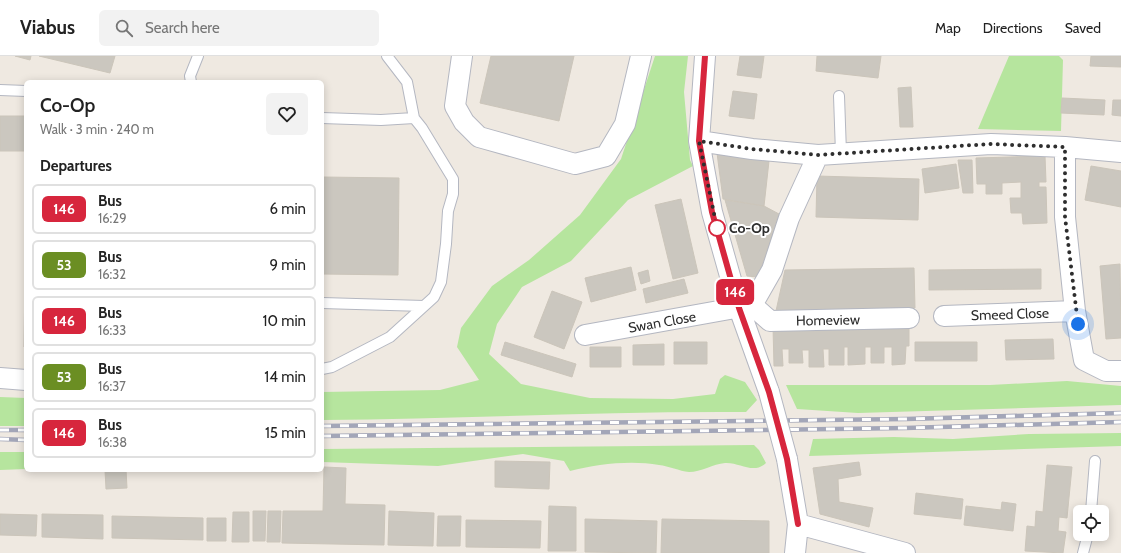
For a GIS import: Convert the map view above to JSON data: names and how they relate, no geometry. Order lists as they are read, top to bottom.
{
  "streets": {
    "street": ["Smeed Close", "Homeview", "Swan Close"]
  },
  "crossings": [
    ["Homeview", "Swan Close"]
  ],
  "places": ["Co-Op"],
  "lines": ["bus line 146"],
  "page": {
    "header": "Viabus",
    "search": "Search here",
    "nav": ["Map", "Directions", "Saved"],
    "on_map": "146",
    "heading": [
      ["Co-Op", "Walk · 3 min · 240 m"],
      "Departures"
    ],
    "list": [
      {
        "mark": "146",
        "name": "Bus",
        "note": "16:29",
        "value": "6 min"
      },
      {
        "mark": "53",
        "name": "Bus",
        "note": "16:32",
        "value": "9 min"
      },
      {
        "mark": "146",
        "name": "Bus",
        "note": "16:33",
        "value": "10 min"
      },
      {
        "mark": "53",
        "name": "Bus",
        "note": "16:37",
        "value": "14 min"
      },
      {
        "mark": "146",
        "name": "Bus",
        "note": "16:38",
        "value": "15 min"
      }
    ]
  }
}
